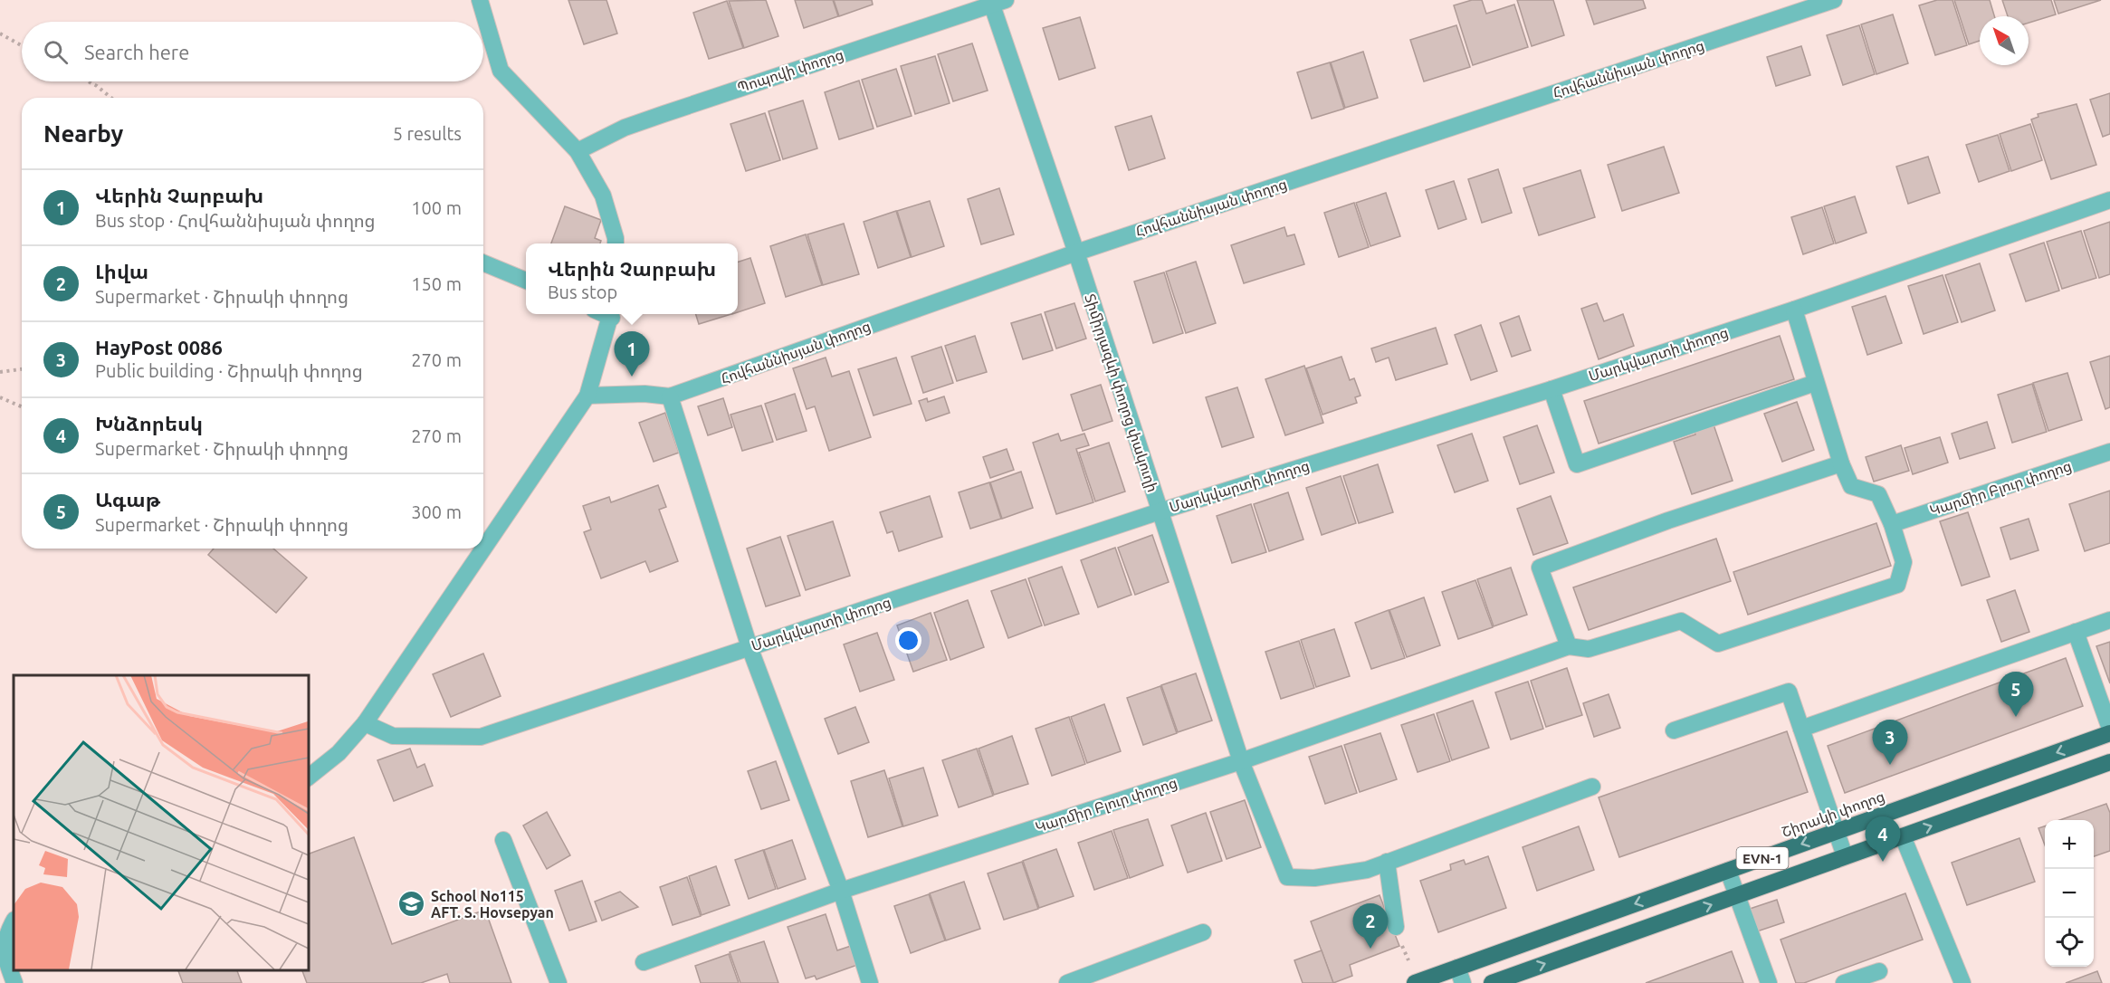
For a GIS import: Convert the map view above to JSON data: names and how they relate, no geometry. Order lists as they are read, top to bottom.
{
  "streets": {
    "highway": ["Շիրակի փողոց", "EVN-1"],
    "street": [
      "Հովհաննիսյան փողոց",
      "Պոպովի փողոց",
      "Մարկվարտի փողոց",
      "Տիմիրյազևի փողոց փակուղի",
      "Կարմիր Բլուր փողոց"
    ]
  },
  "crossings": [
    ["Հովհաննիսյան փողոց", "Տիմիրյազևի փողոց փակուղի"],
    ["Պոպովի փողոց", "Տիմիրյազևի փողոց փակուղի"],
    ["Մարկվարտի փողոց", "Տիմիրյազևի փողոց փակուղի"],
    ["Տիմիրյազևի փողոց փակուղի", "Կարմիր Բլուր փողոց"]
  ],
  "places": {
    "school or university": ["School No115 AFT. S. Hovsepyan"]
  },
  "north": "top left",
  "page": {
    "search": "Search here",
    "heading": ["Nearby", "5 results"],
    "list": [
      {
        "mark": "1",
        "name": "Վերին Չարբախ",
        "note": "Bus stop · Հովհաննիսյան փողոց",
        "value": "100 m"
      },
      {
        "mark": "2",
        "name": "Լիվա",
        "note": "Supermarket · Շիրակի փողոց",
        "value": "150 m"
      },
      {
        "mark": "3",
        "name": "HayPost 0086",
        "note": "Public building · Շիրակի փողոց",
        "value": "270 m"
      },
      {
        "mark": "4",
        "name": "Խնձորեսկ",
        "note": "Supermarket · Շիրակի փողոց",
        "value": "270 m"
      },
      {
        "mark": "5",
        "name": "Ագաթ",
        "note": "Supermarket · Շիրակի փողոց",
        "value": "300 m"
      }
    ],
    "popup": ["Վերին Չարբախ", "Bus stop"],
    "pins": [
      "1",
      "5",
      "3",
      "4",
      "2"
    ],
    "map_buttons": ["+", "−"]
  }
}
